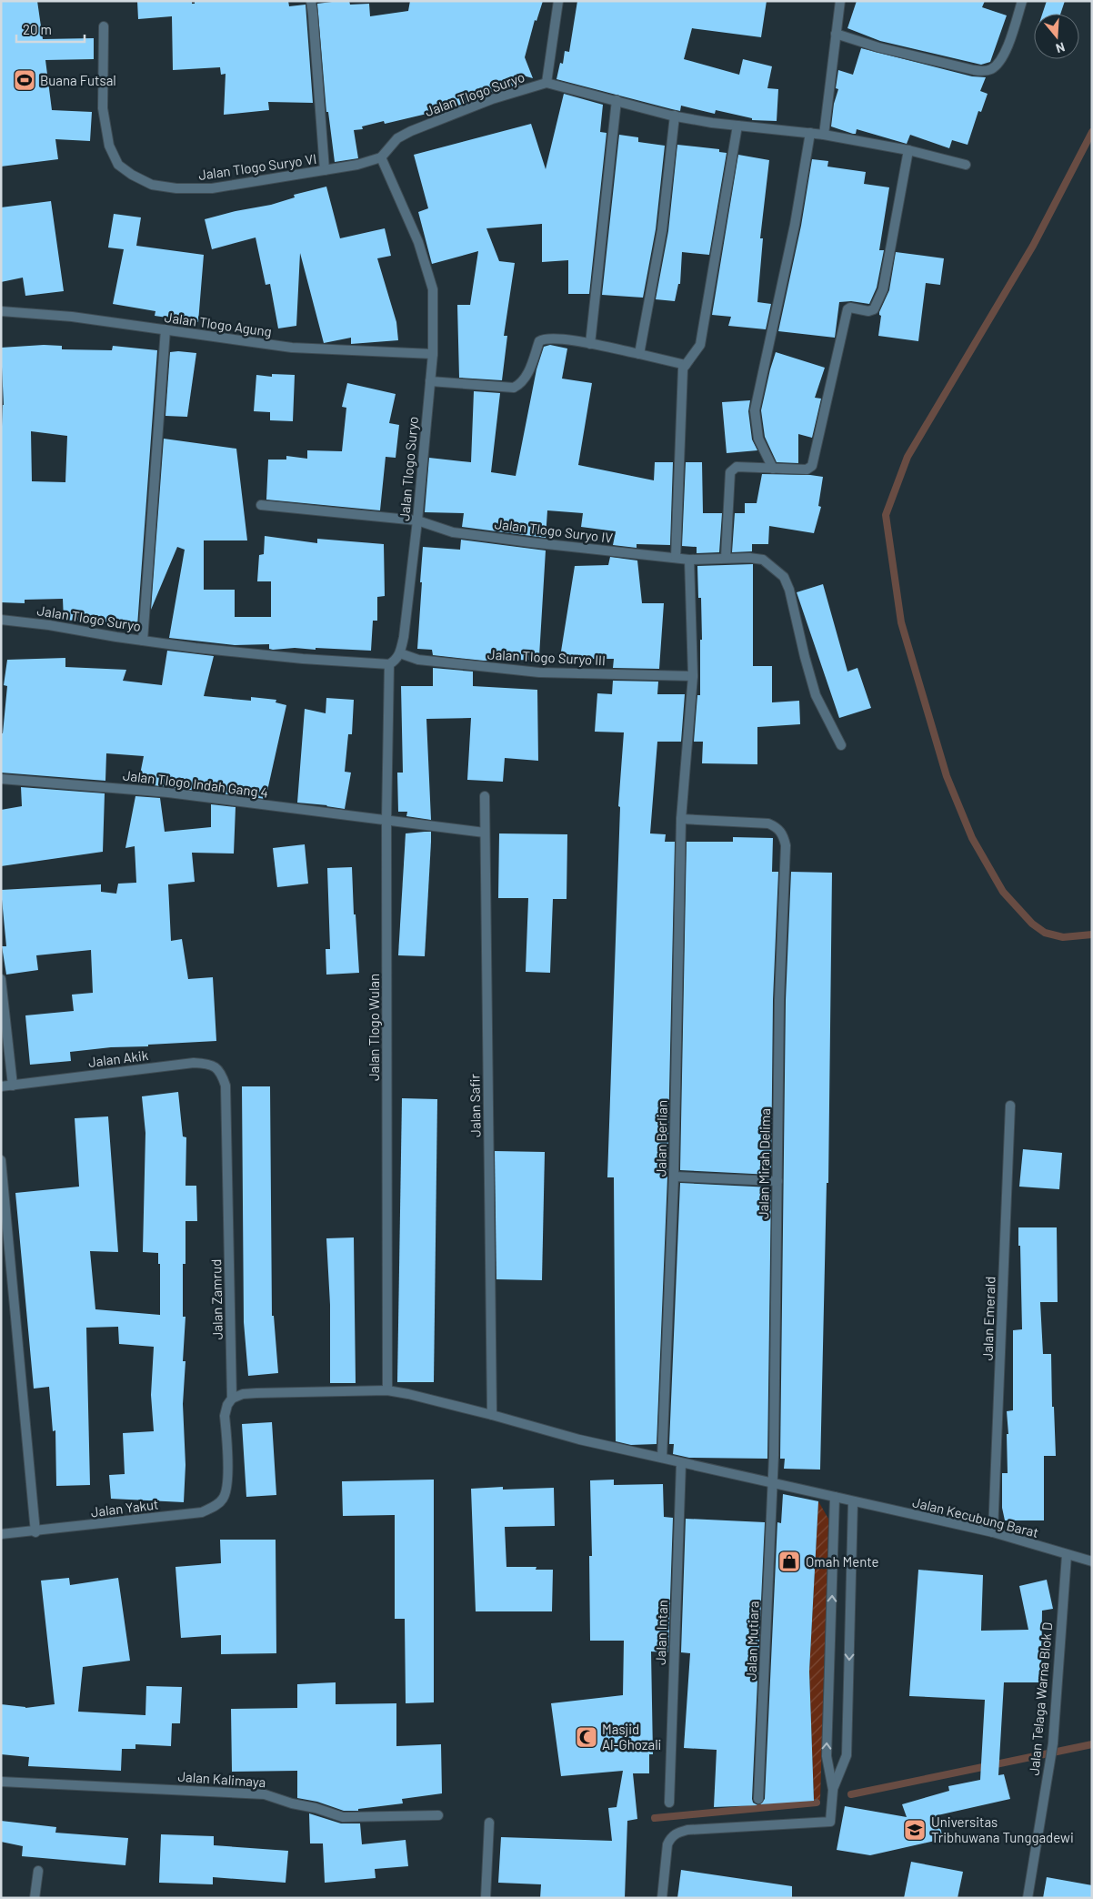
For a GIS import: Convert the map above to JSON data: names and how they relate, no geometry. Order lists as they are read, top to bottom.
{
  "streets": {
    "street": [
      "Jalan Tlogo Suryo",
      "Jalan Tlogo Suryo VI",
      "Jalan Tlogo Agung",
      "Jalan Tlogo Suryo IV",
      "Jalan Tlogo Suryo III",
      "Jalan Tlogo Indah Gang 4",
      "Jalan Tlogo Wulan",
      "Jalan Akik",
      "Jalan Safir",
      "Jalan Berlian",
      "Jalan Mirah Delima",
      "Jalan Zamrud",
      "Jalan Emerald",
      "Jalan Yakut",
      "Jalan Kecubung Barat",
      "Jalan Intan",
      "Jalan Mutiara",
      "Jalan Telaga Warna Blok D",
      "Jalan Kalimaya"
    ]
  },
  "crossings": [
    ["Jalan Tlogo Suryo", "Jalan Tlogo Suryo VI"],
    ["Jalan Tlogo Suryo", "Jalan Tlogo Agung"],
    ["Jalan Tlogo Suryo", "Jalan Tlogo Suryo IV"],
    ["Jalan Tlogo Suryo", "Jalan Tlogo Suryo III"],
    ["Jalan Tlogo Suryo", "Jalan Tlogo Wulan"],
    ["Jalan Tlogo Suryo IV", "Jalan Berlian"],
    ["Jalan Tlogo Suryo III", "Jalan Berlian"],
    ["Jalan Tlogo Indah Gang 4", "Jalan Tlogo Wulan"],
    ["Jalan Tlogo Indah Gang 4", "Jalan Safir"],
    ["Jalan Tlogo Wulan", "Jalan Kecubung Barat"],
    ["Jalan Akik", "Jalan Zamrud"],
    ["Jalan Safir", "Jalan Kecubung Barat"],
    ["Jalan Berlian", "Jalan Mirah Delima"],
    ["Jalan Berlian", "Jalan Kecubung Barat"],
    ["Jalan Mirah Delima", "Jalan Kecubung Barat"],
    ["Jalan Mirah Delima", "Jalan Mutiara"],
    ["Jalan Zamrud", "Jalan Yakut"],
    ["Jalan Zamrud", "Jalan Kecubung Barat"],
    ["Jalan Emerald", "Jalan Kecubung Barat"],
    ["Jalan Kecubung Barat", "Jalan Intan"],
    ["Jalan Kecubung Barat", "Jalan Mutiara"],
    ["Jalan Kecubung Barat", "Jalan Telaga Warna Blok D"]
  ],
  "places": {
    "sports": ["Buana Futsal"],
    "shop": ["Omah Mente"],
    "mosque": ["Masjid Al-Ghozali"],
    "school or university": ["Universitas Tribhuwana Tunggadewi"]
  },
  "scale_bar": "20 m",
  "north": "bottom"
}
